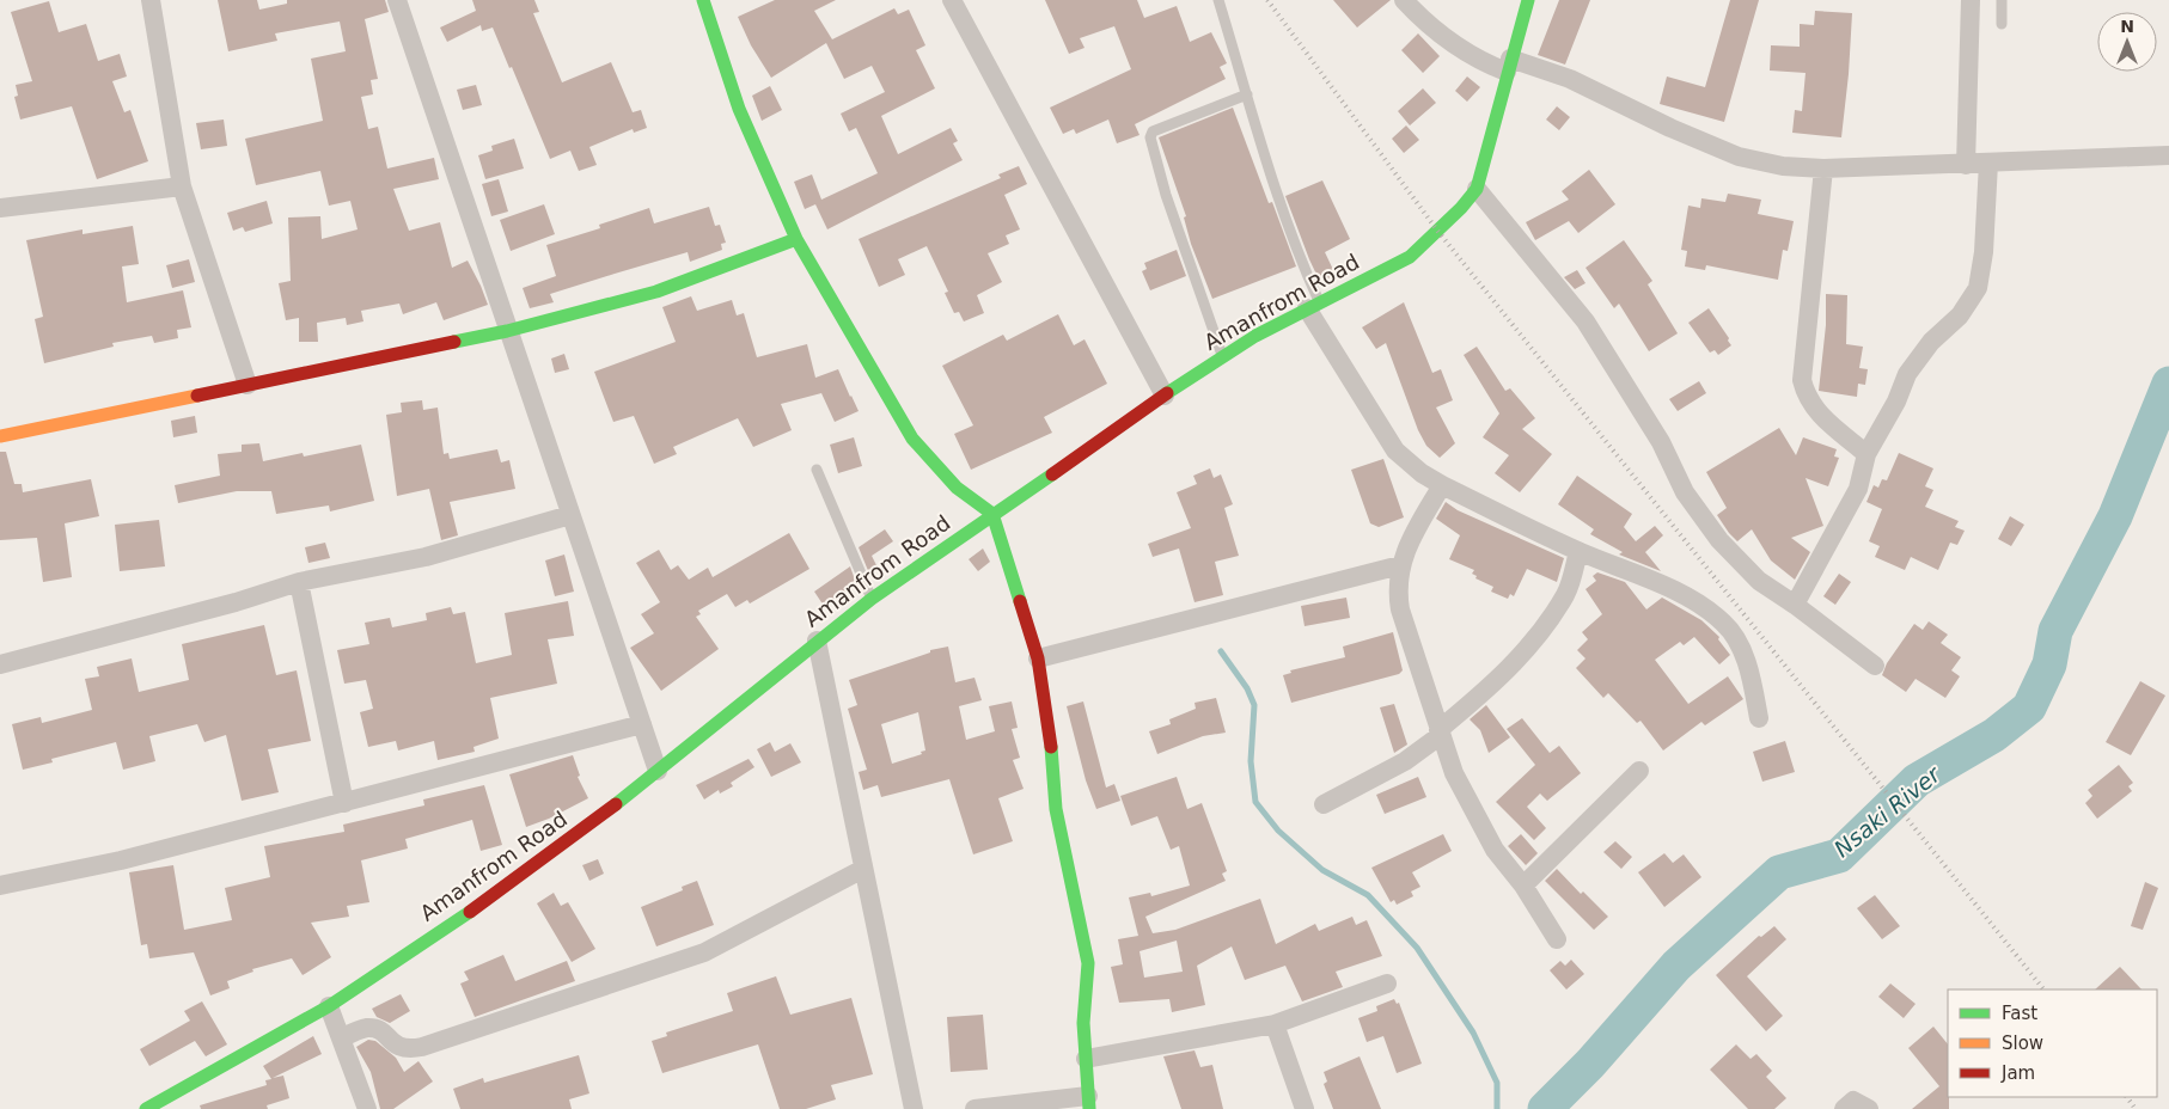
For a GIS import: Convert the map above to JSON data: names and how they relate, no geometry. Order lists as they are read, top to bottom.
{
  "streets": {
    "street": ["Amanfrom Road"]
  },
  "water": ["Nsaki River"],
  "legend": ["Fast", "Slow", "Jam"],
  "north": "top"
}
